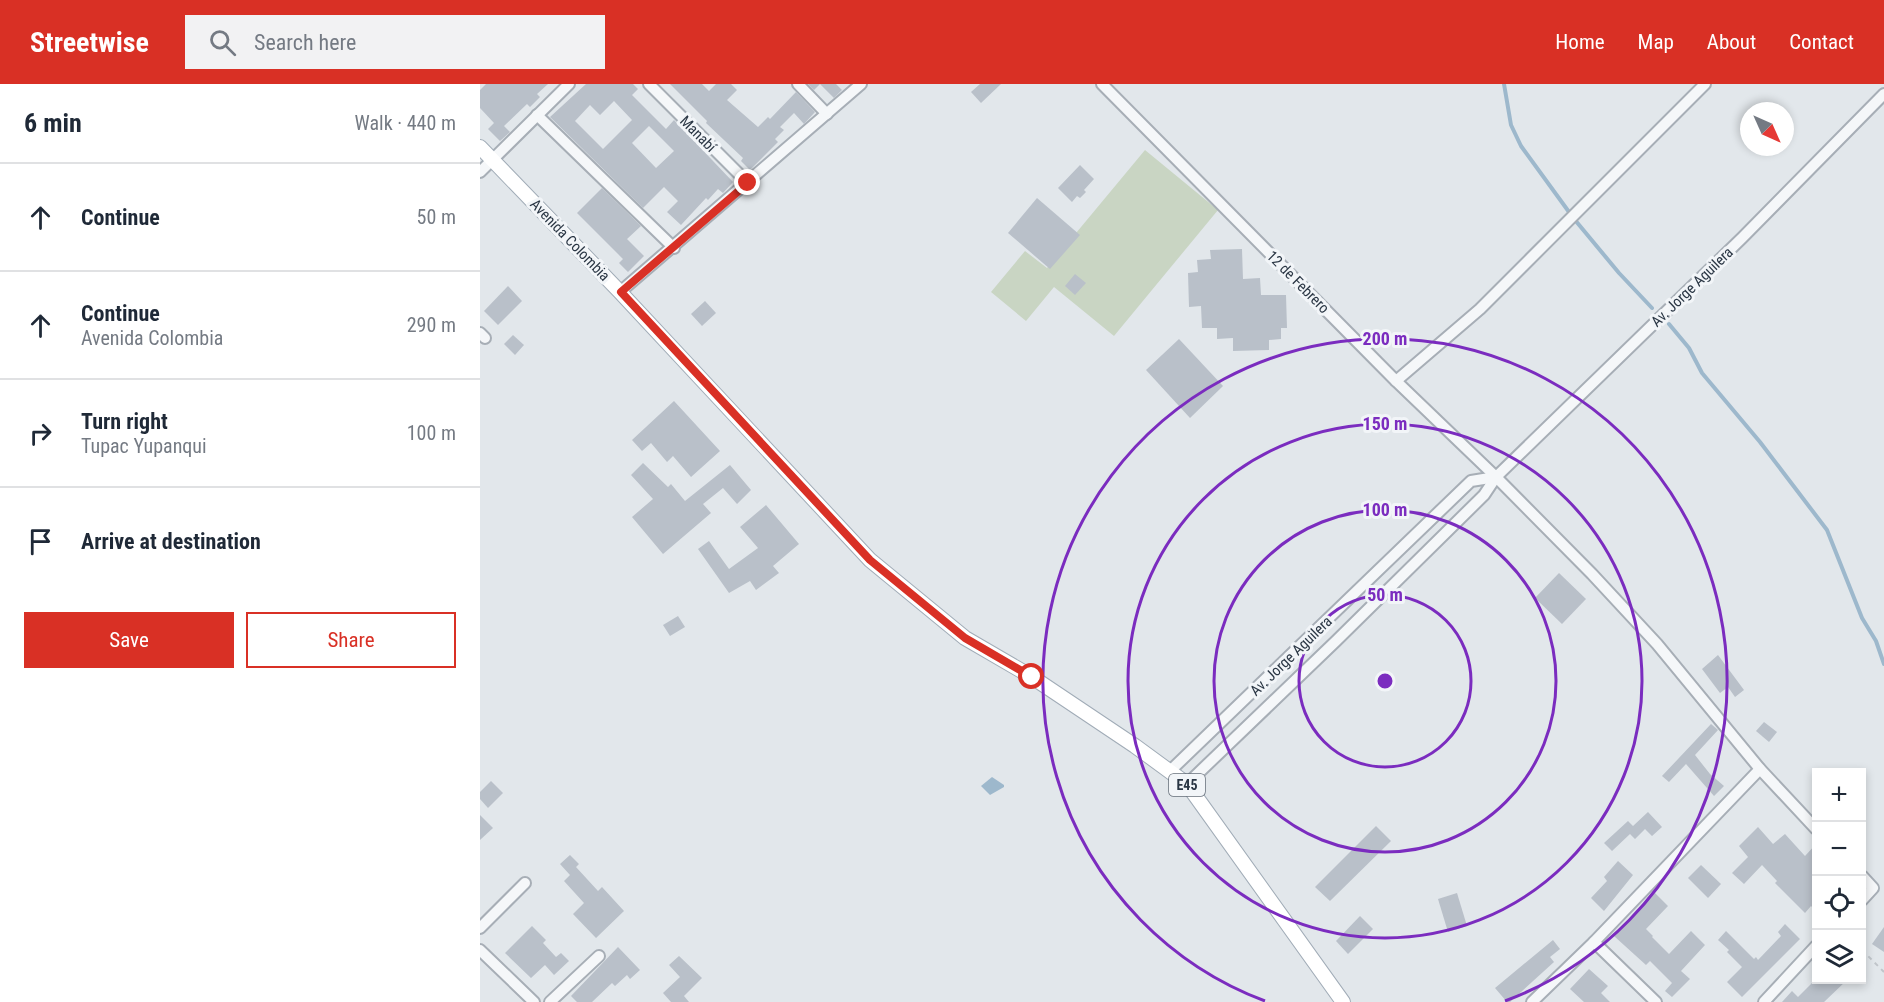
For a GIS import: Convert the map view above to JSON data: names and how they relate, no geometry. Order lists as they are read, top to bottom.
{
  "streets": {
    "main road": ["Avenida Colombia", "E45"],
    "street": ["Manabí", "12 de Febrero", "Av. Jorge Aguilera"]
  },
  "crossings": [
    ["Avenida Colombia", "Av. Jorge Aguilera"],
    ["Avenida Colombia", "E45"],
    ["12 de Febrero", "Av. Jorge Aguilera"],
    ["Av. Jorge Aguilera", "E45"]
  ],
  "north": "bottom right",
  "page": {
    "header": "Streetwise",
    "search": "Search here",
    "nav": [
      "Home",
      "Map",
      "About",
      "Contact"
    ],
    "heading": ["6 min", "Walk · 440 m"],
    "list": [
      ["Continue", "50 m"],
      ["Continue", "Avenida Colombia", "290 m"],
      ["Turn right", "Tupac Yupanqui", "100 m"],
      "Arrive at destination"
    ],
    "buttons": ["Save", "Share"],
    "map_buttons": ["+", "−"]
  },
  "rings": [
    "200 m",
    "150 m",
    "100 m",
    "50 m"
  ]
}
